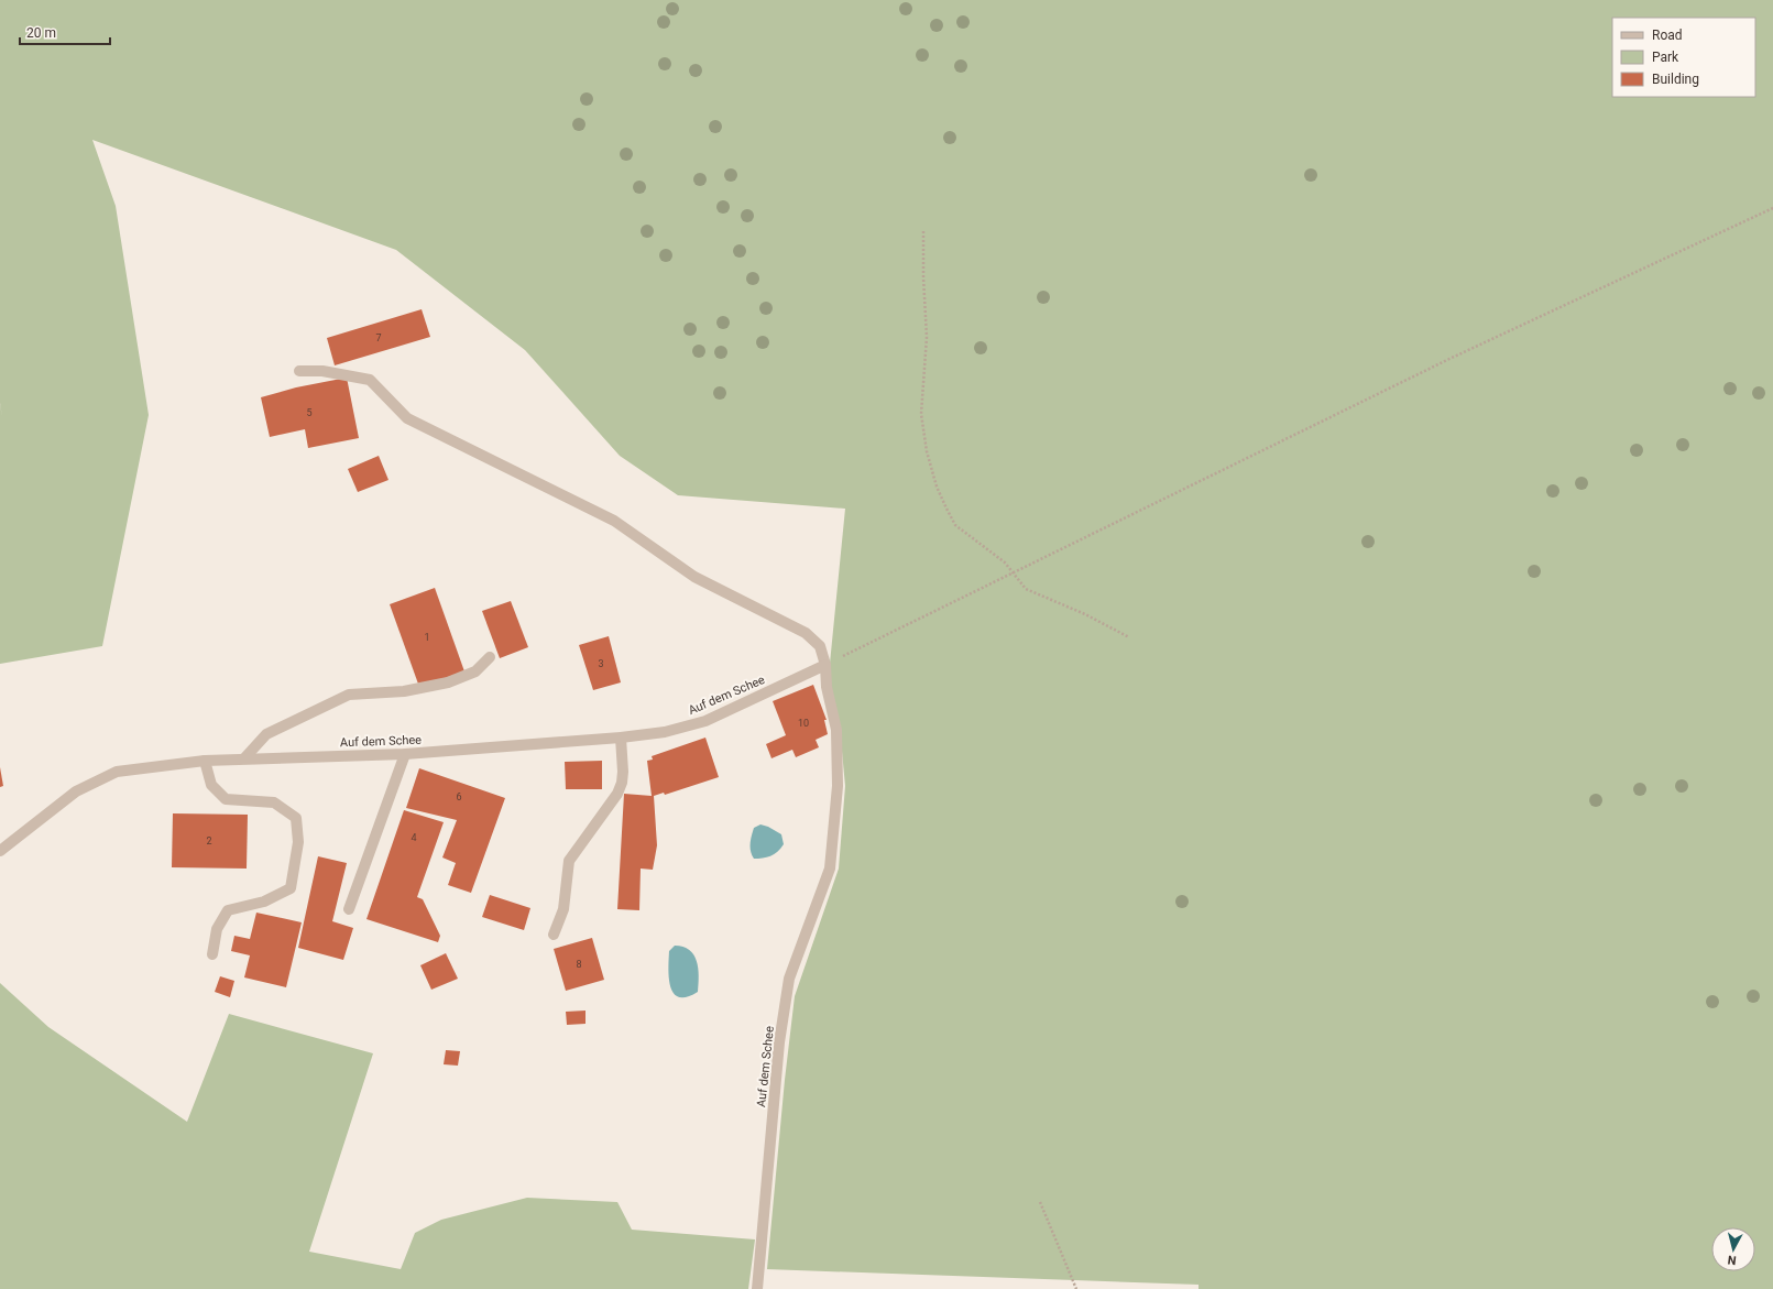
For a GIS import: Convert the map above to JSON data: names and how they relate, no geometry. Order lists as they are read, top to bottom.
{
  "streets": {
    "street": ["Auf dem Schee"]
  },
  "house_numbers": [
    "7",
    "5",
    "1",
    "3",
    "10",
    "6",
    "4",
    "2",
    "8"
  ],
  "legend": ["Road", "Park", "Building"],
  "scale_bar": "20 m",
  "north": "bottom"
}
